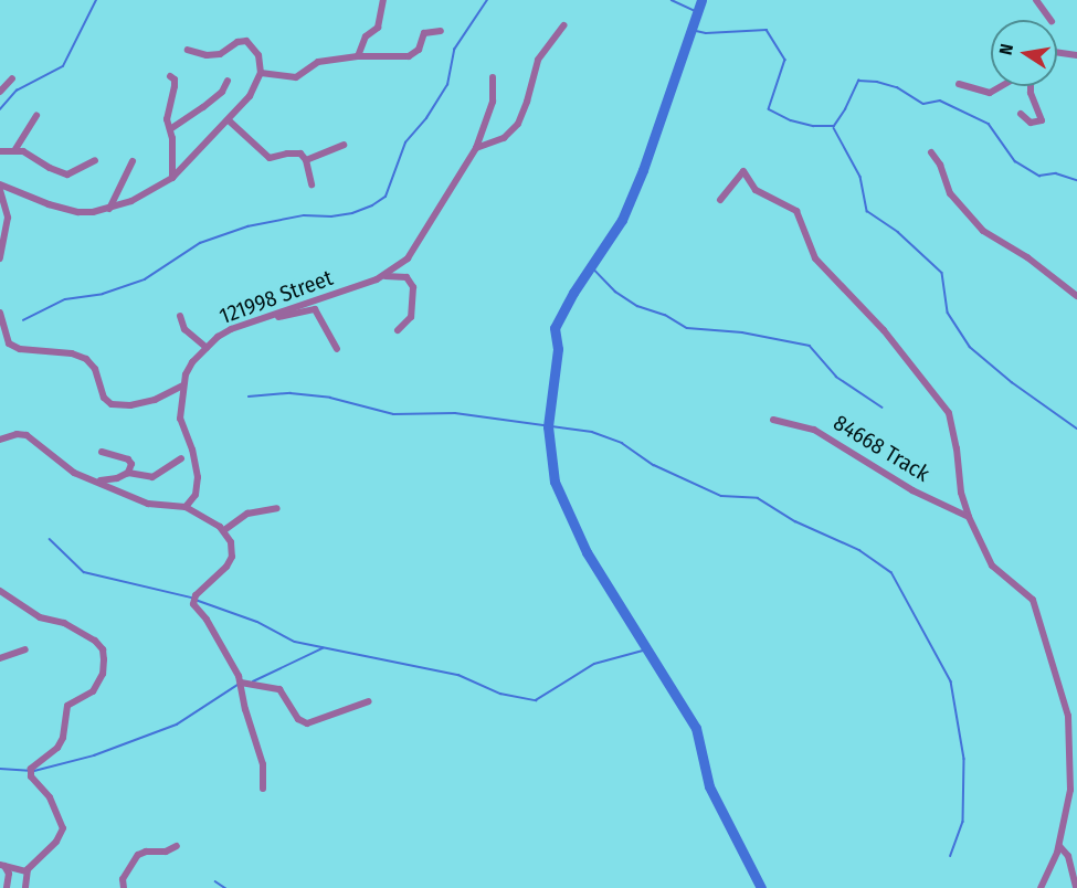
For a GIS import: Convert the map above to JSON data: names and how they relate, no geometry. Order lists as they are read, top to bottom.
{
  "streets": {
    "street": ["121998 Street", "84668 Track"]
  },
  "north": "left"
}
